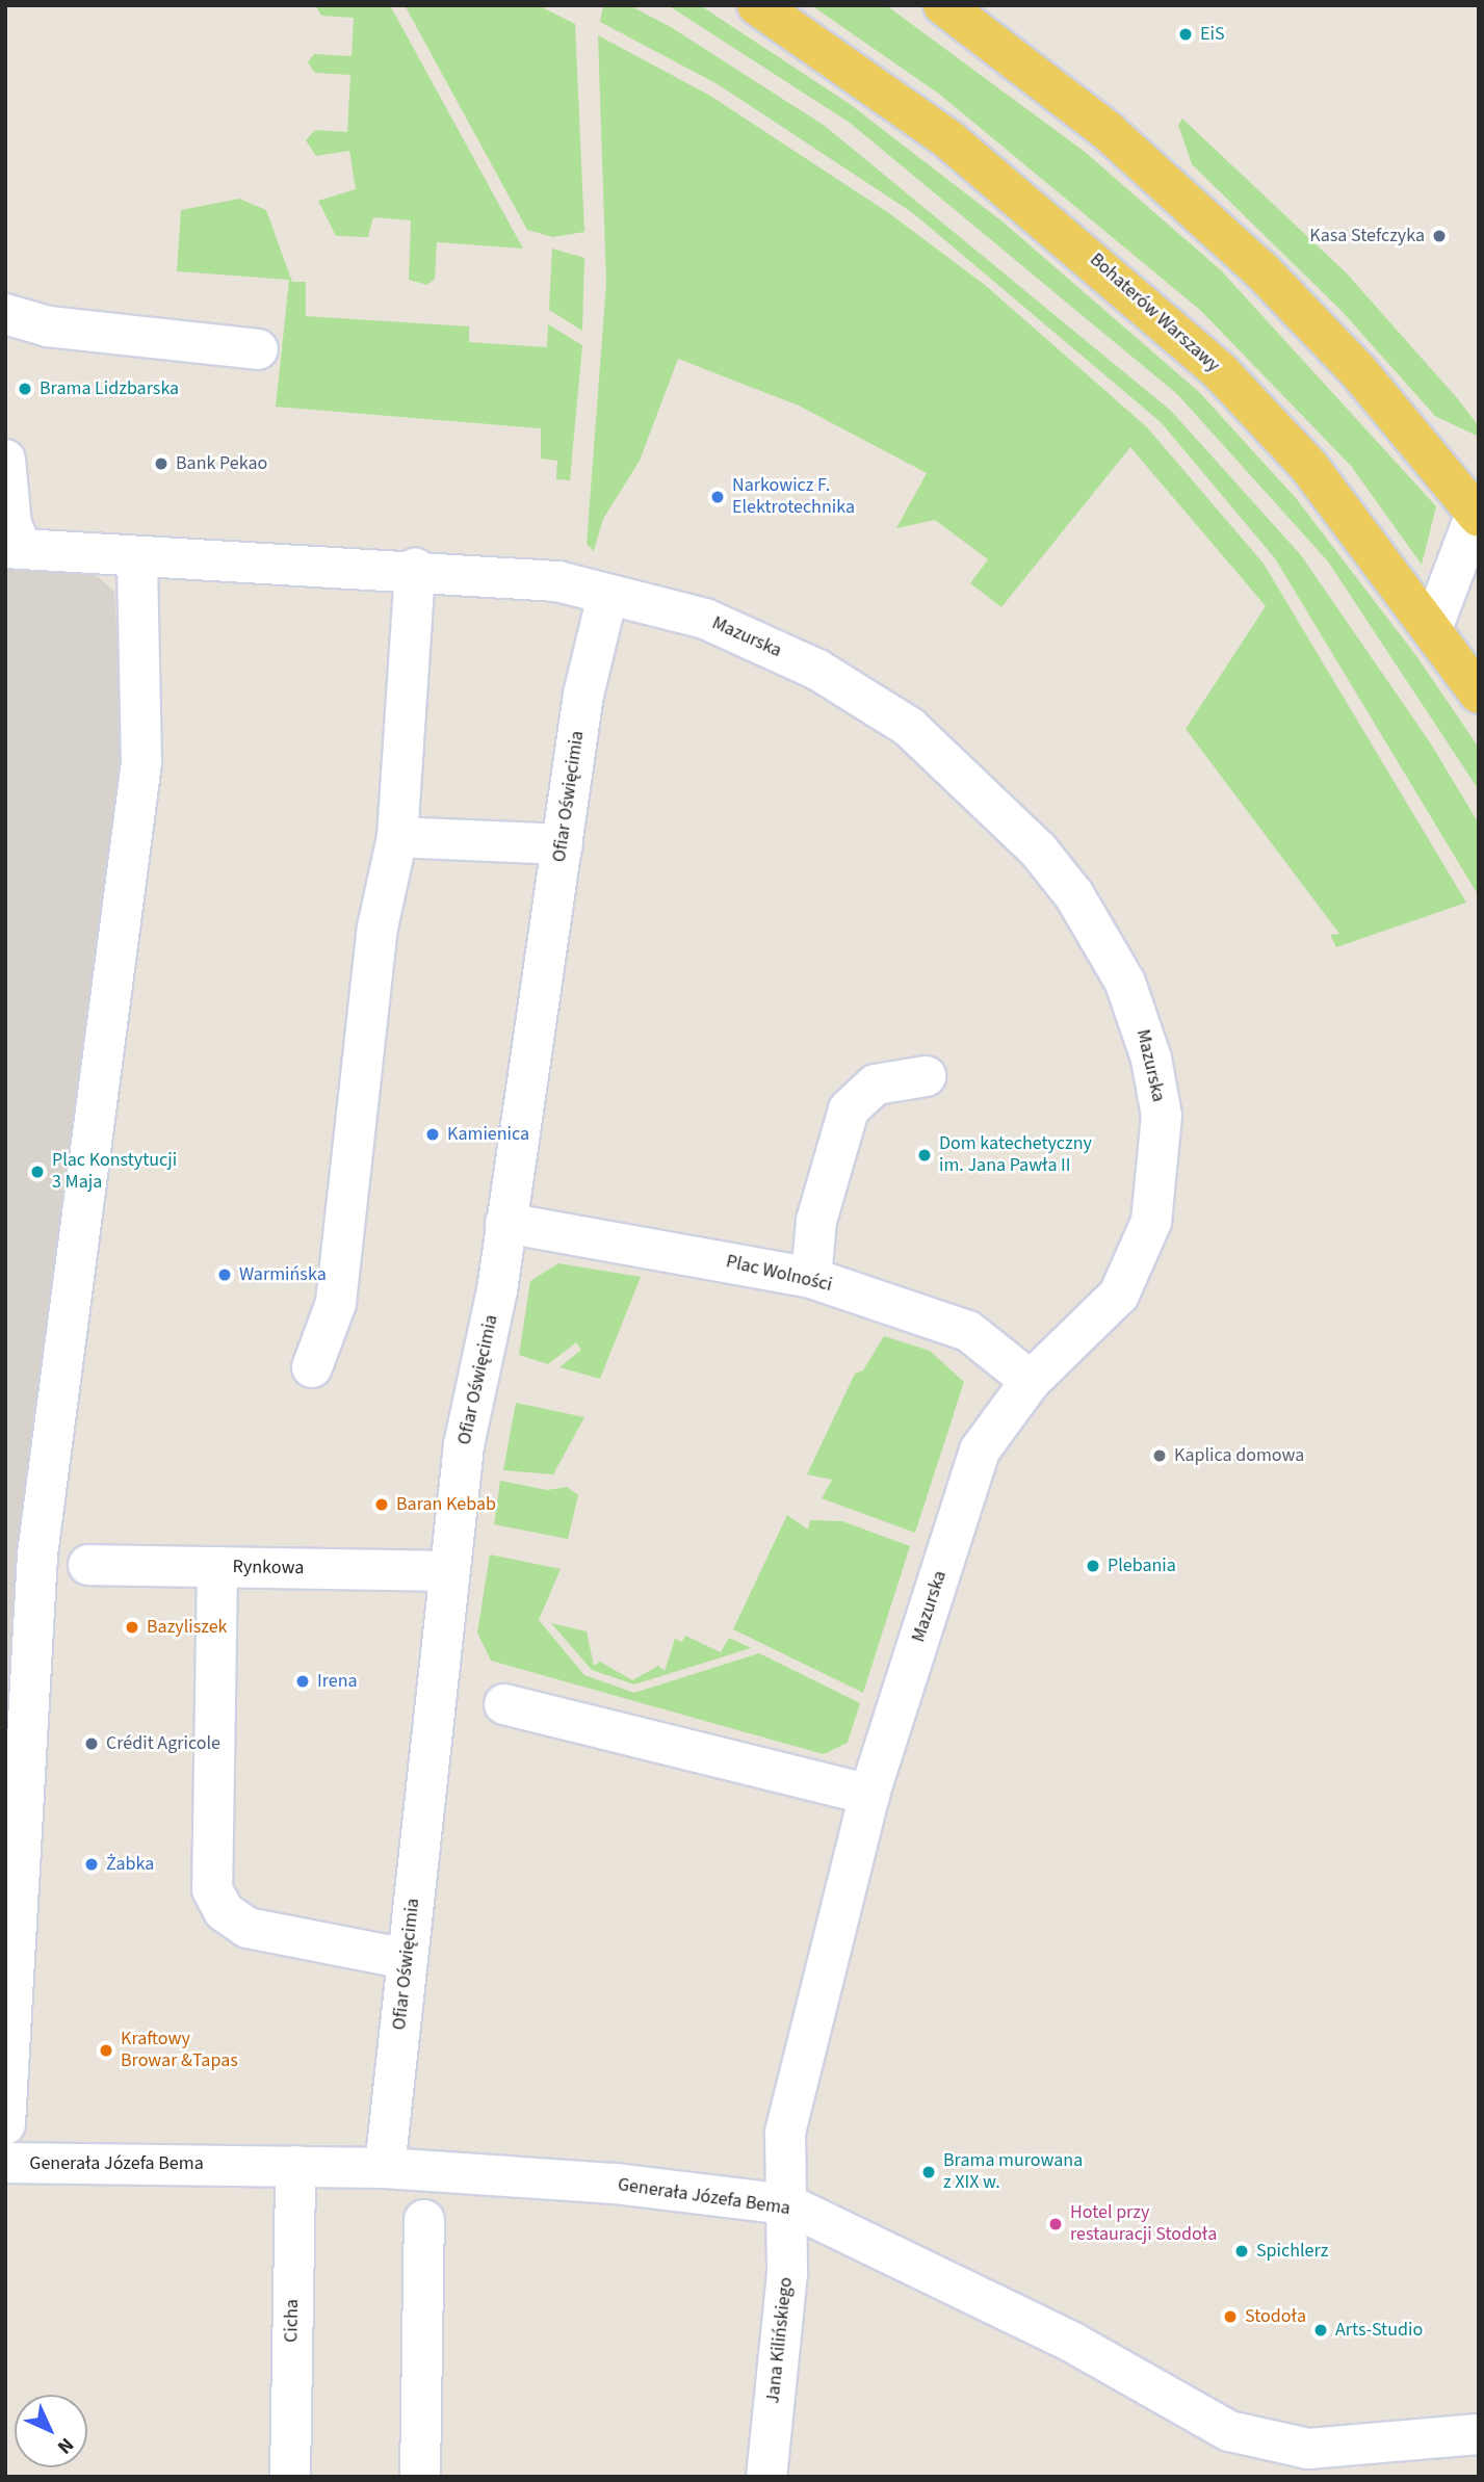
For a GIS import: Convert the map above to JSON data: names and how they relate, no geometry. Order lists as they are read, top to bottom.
{
  "streets": {
    "main road": ["Bohaterów Warszawy"],
    "street": [
      "Mazurska",
      "Ofiar Oświęcimia",
      "Plac Wolności",
      "Rynkowa",
      "Generała Józefa Bema",
      "Cicha",
      "Jana Kilińskiego"
    ]
  },
  "crossings": [
    ["Mazurska", "Ofiar Oświęcimia"],
    ["Mazurska", "Plac Wolności"],
    ["Mazurska", "Generała Józefa Bema"],
    ["Mazurska", "Jana Kilińskiego"],
    ["Ofiar Oświęcimia", "Plac Wolności"],
    ["Ofiar Oświęcimia", "Rynkowa"],
    ["Ofiar Oświęcimia", "Generała Józefa Bema"],
    ["Generała Józefa Bema", "Cicha"],
    ["Generała Józefa Bema", "Jana Kilińskiego"]
  ],
  "places": [
    "EiS",
    "Kasa Stefczyka",
    "Brama Lidzbarska",
    "Bank Pekao",
    "Narkowicz F. Elektrotechnika",
    "Kamienica",
    "Dom katechetyczny im. Jana Pawła II",
    "Plac Konstytucji 3 Maja",
    "Warmińska",
    "Kaplica domowa",
    "Baran Kebab",
    "Plebania",
    "Bazyliszek",
    "Irena",
    "Crédit Agricole",
    "Żabka",
    "Kraftowy Browar &Tapas",
    "Brama murowana z XIX w.",
    "Hotel przy restauracji Stodoła",
    "Spichlerz",
    "Stodoła",
    "Arts-Studio"
  ],
  "north": "bottom right"
}
